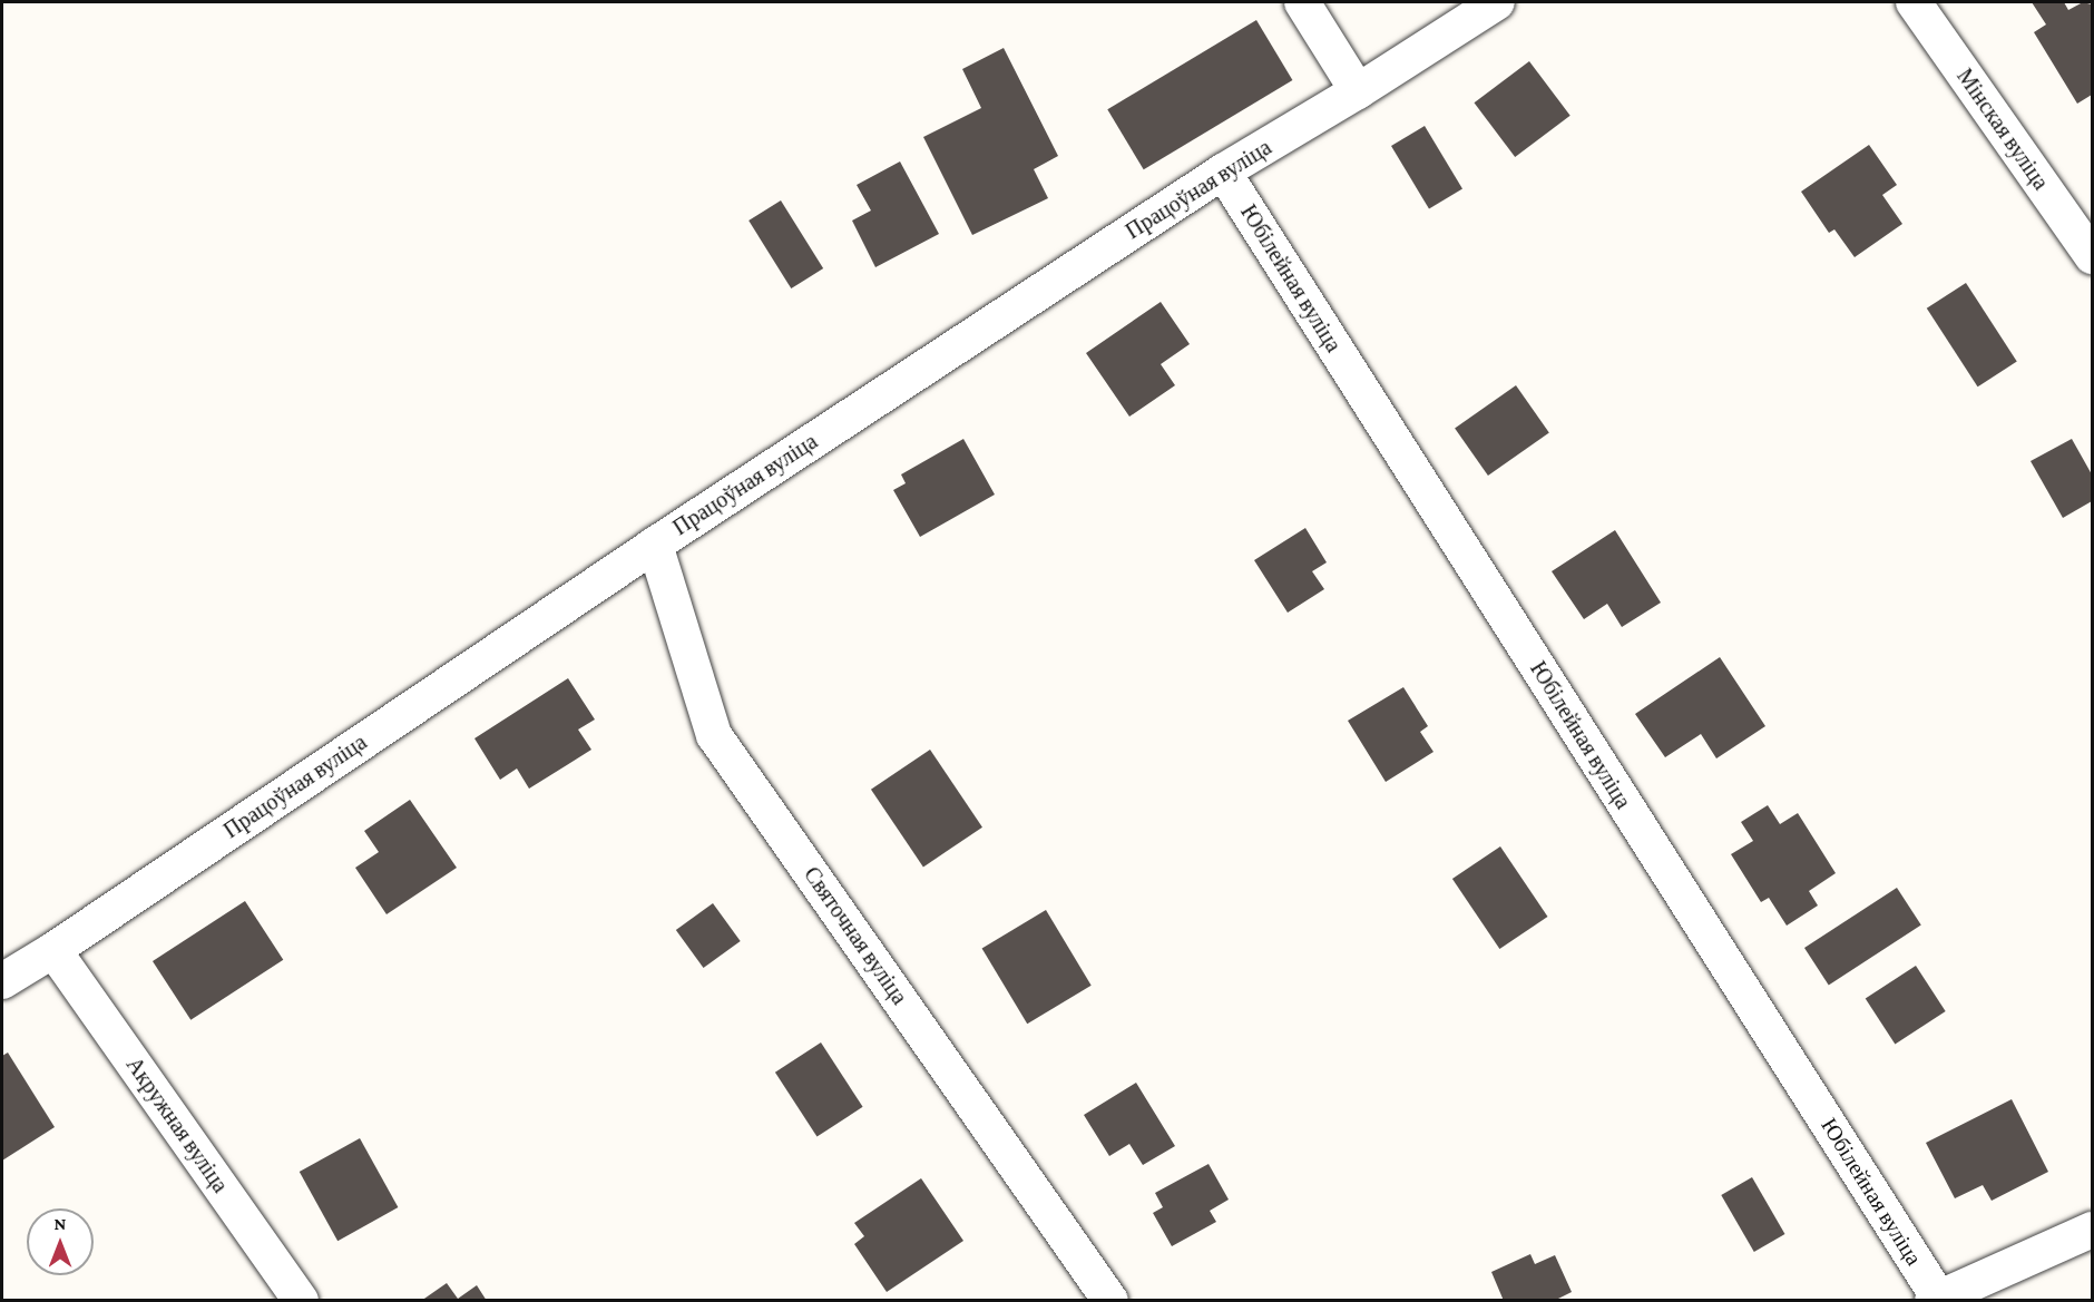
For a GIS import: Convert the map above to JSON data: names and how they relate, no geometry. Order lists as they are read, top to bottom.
{
  "streets": {
    "street": [
      "Мінская вуліца",
      "Працоўная вуліца",
      "Юбілейная вуліца",
      "Святочная вуліца",
      "Акружная вуліца"
    ]
  },
  "crossings": [
    ["Працоўная вуліца", "Юбілейная вуліца"],
    ["Працоўная вуліца", "Святочная вуліца"],
    ["Працоўная вуліца", "Акружная вуліца"]
  ],
  "north": "top"
}
